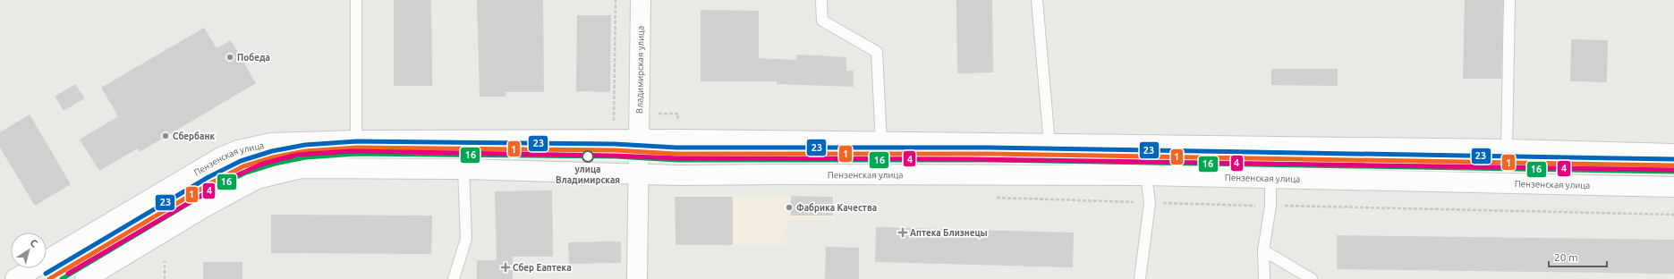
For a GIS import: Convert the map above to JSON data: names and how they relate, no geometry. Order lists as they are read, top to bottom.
{
  "streets": {
    "main road": ["Владимирская улица", "Пензенская улица"]
  },
  "crossings": [
    ["Владимирская улица", "Пензенская улица"]
  ],
  "places": {
    "other": [
      "Победа",
      "Сбербанк",
      "улица Владимирская",
      "Фабрика Качества"
    ],
    "health": ["Аптека Близнецы", "Сбер Еаптека"]
  },
  "lines": [
    "transit line 23",
    "transit line 1",
    "transit line 4",
    "transit line 16"
  ],
  "scale_bar": "20 m",
  "north": "top right"
}
